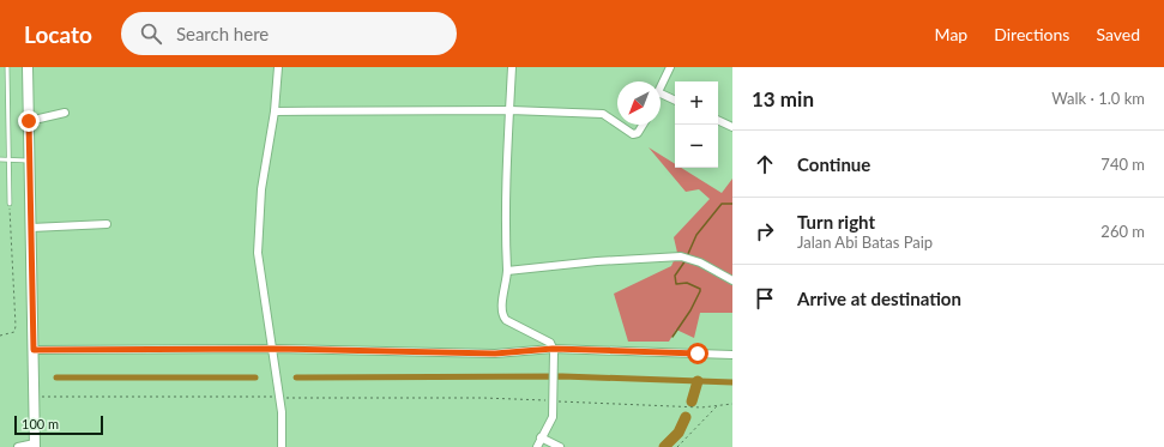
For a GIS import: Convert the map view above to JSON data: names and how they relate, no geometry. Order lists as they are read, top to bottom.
{
  "scale_bar": "100 m",
  "north": "bottom left",
  "page": {
    "header": "Locato",
    "search": "Search here",
    "nav": ["Map", "Directions", "Saved"],
    "heading": ["13 min", "Walk · 1.0 km"],
    "map_buttons": ["+", "−"],
    "list": [
      ["Continue", "740 m"],
      ["Turn right", "Jalan Abi Batas Paip", "260 m"],
      "Arrive at destination"
    ],
    "scale": "100 m"
  }
}
